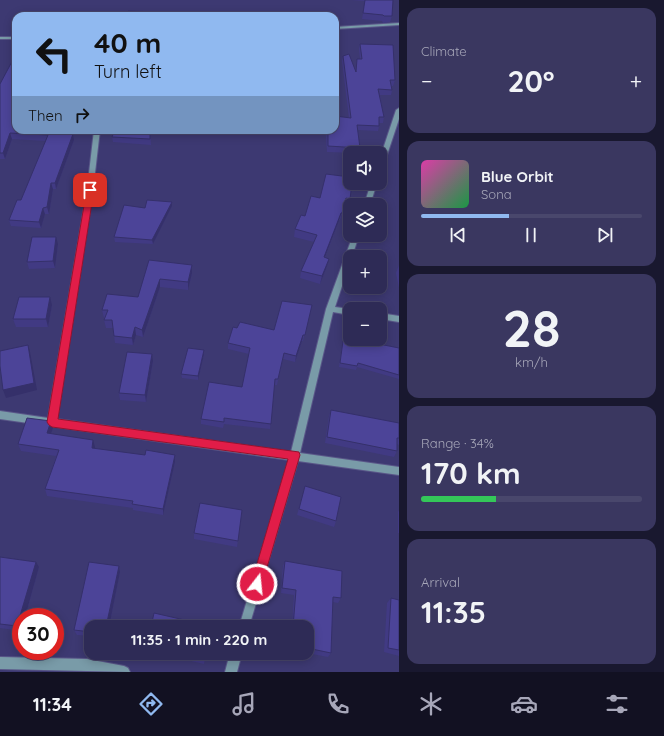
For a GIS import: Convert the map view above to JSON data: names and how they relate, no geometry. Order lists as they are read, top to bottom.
{
  "page": {
    "tile": [
      "Climate",
      ["28", "km/h"],
      ["Range · 34%", "170 km"],
      ["Arrival", "11:35"]
    ],
    "turn": ["40 m", "Turn left"],
    "heat": ["−", "20°", "+"],
    "then": "Then",
    "map_buttons": ["+", "−"],
    "song": ["Blue Orbit", "Sona"],
    "limit": "30",
    "trip": "11:35 · 1 min · 220 m",
    "tabs": "11:34"
  }
}
